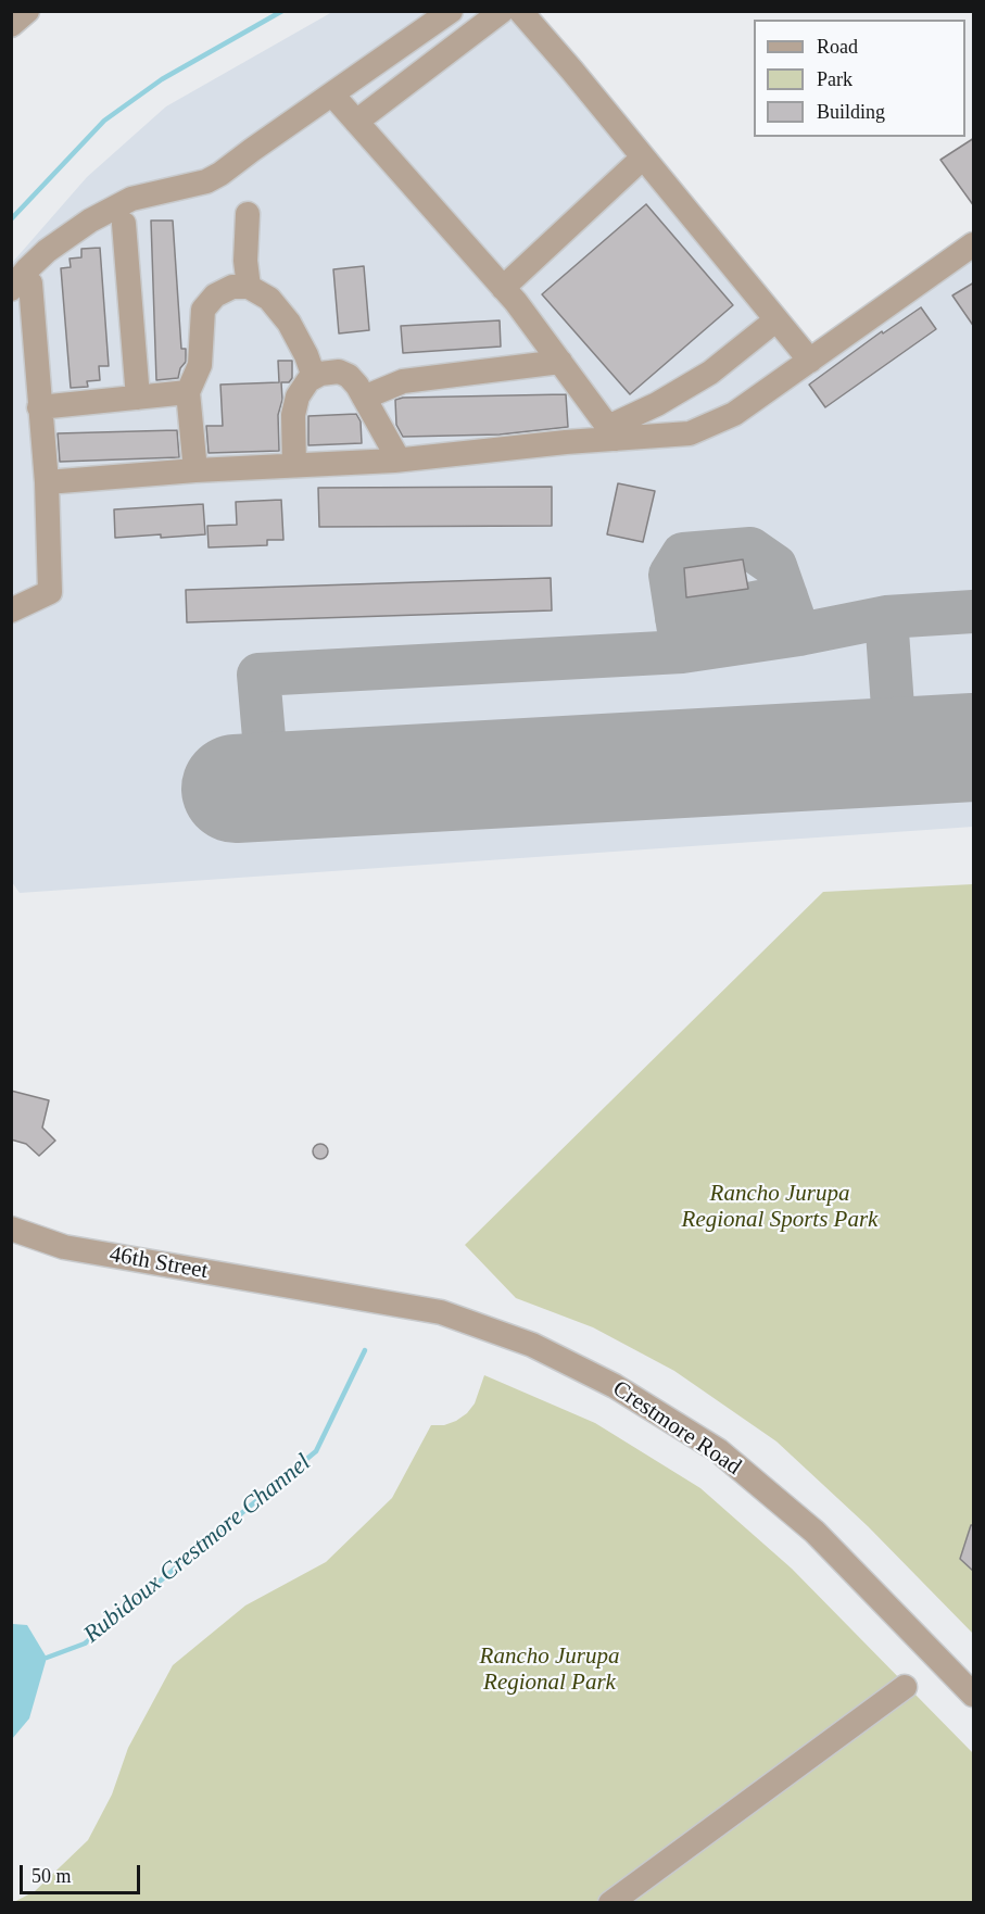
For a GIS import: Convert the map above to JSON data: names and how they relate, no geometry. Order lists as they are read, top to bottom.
{
  "streets": {
    "street": ["46th Street", "Crestmore Road"]
  },
  "crossings": [
    ["46th Street", "Crestmore Road"]
  ],
  "water": ["Rubidoux Crestmore Channel"],
  "parks": ["Rancho Jurupa Regional Sports Park", "Rancho Jurupa Regional Park"],
  "legend": ["Road", "Park", "Building"],
  "scale_bar": "50 m"
}
